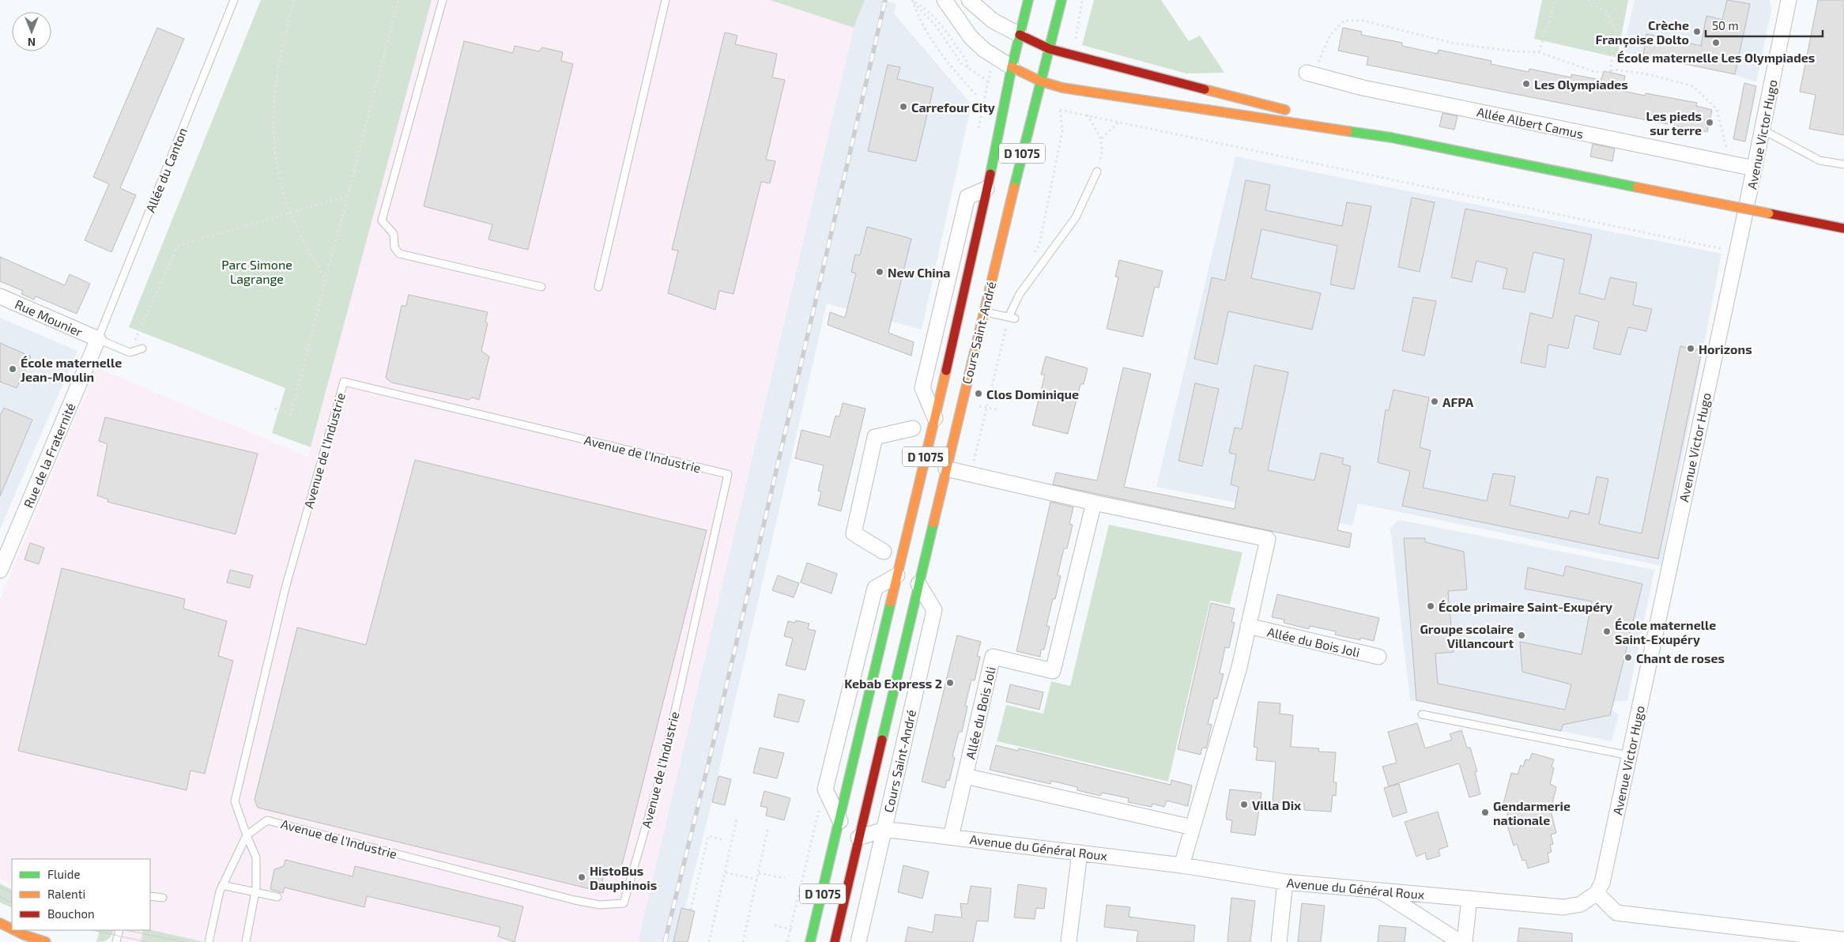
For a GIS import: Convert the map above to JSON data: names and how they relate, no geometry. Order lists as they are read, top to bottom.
{
  "streets": {
    "main road": ["D 1075", "Cours Saint-André"],
    "street": [
      "Allée Albert Camus",
      "Avenue Victor Hugo",
      "Rue Mounier",
      "Rue de la Fraternité",
      "Allée du Bois Joli",
      "Avenue du Général Roux"
    ],
    "lane": ["Allée du Canton", "Avenue de l'Industrie"]
  },
  "crossings": [
    ["Allée Albert Camus", "Avenue Victor Hugo"],
    ["Avenue Victor Hugo", "Avenue du Général Roux"],
    ["Allée du Canton", "Rue Mounier"],
    ["Allée du Canton", "Rue de la Fraternité"],
    ["Rue Mounier", "Rue de la Fraternité"],
    ["Cours Saint-André", "Avenue du Général Roux"],
    ["Allée du Bois Joli", "Avenue du Général Roux"]
  ],
  "parks": ["Parc Simone Lagrange"],
  "places": [
    "Crèche Françoise Dolto",
    "École maternelle Les Olympiades",
    "Les Olympiades",
    "Carrefour City",
    "Les pieds sur terre",
    "New China",
    "Horizons",
    "École maternelle Jean-Moulin",
    "Clos Dominique",
    "AFPA",
    "École primaire Saint-Exupéry",
    "École maternelle Saint-Exupéry",
    "Groupe scolaire Villancourt",
    "Chant de roses",
    "Kebab Express 2",
    "Villa Dix",
    "Gendarmerie nationale",
    "HistoBus Dauphinois"
  ],
  "legend": ["Fluide", "Ralenti", "Bouchon"],
  "scale_bar": "50 m",
  "north": "bottom"
}
